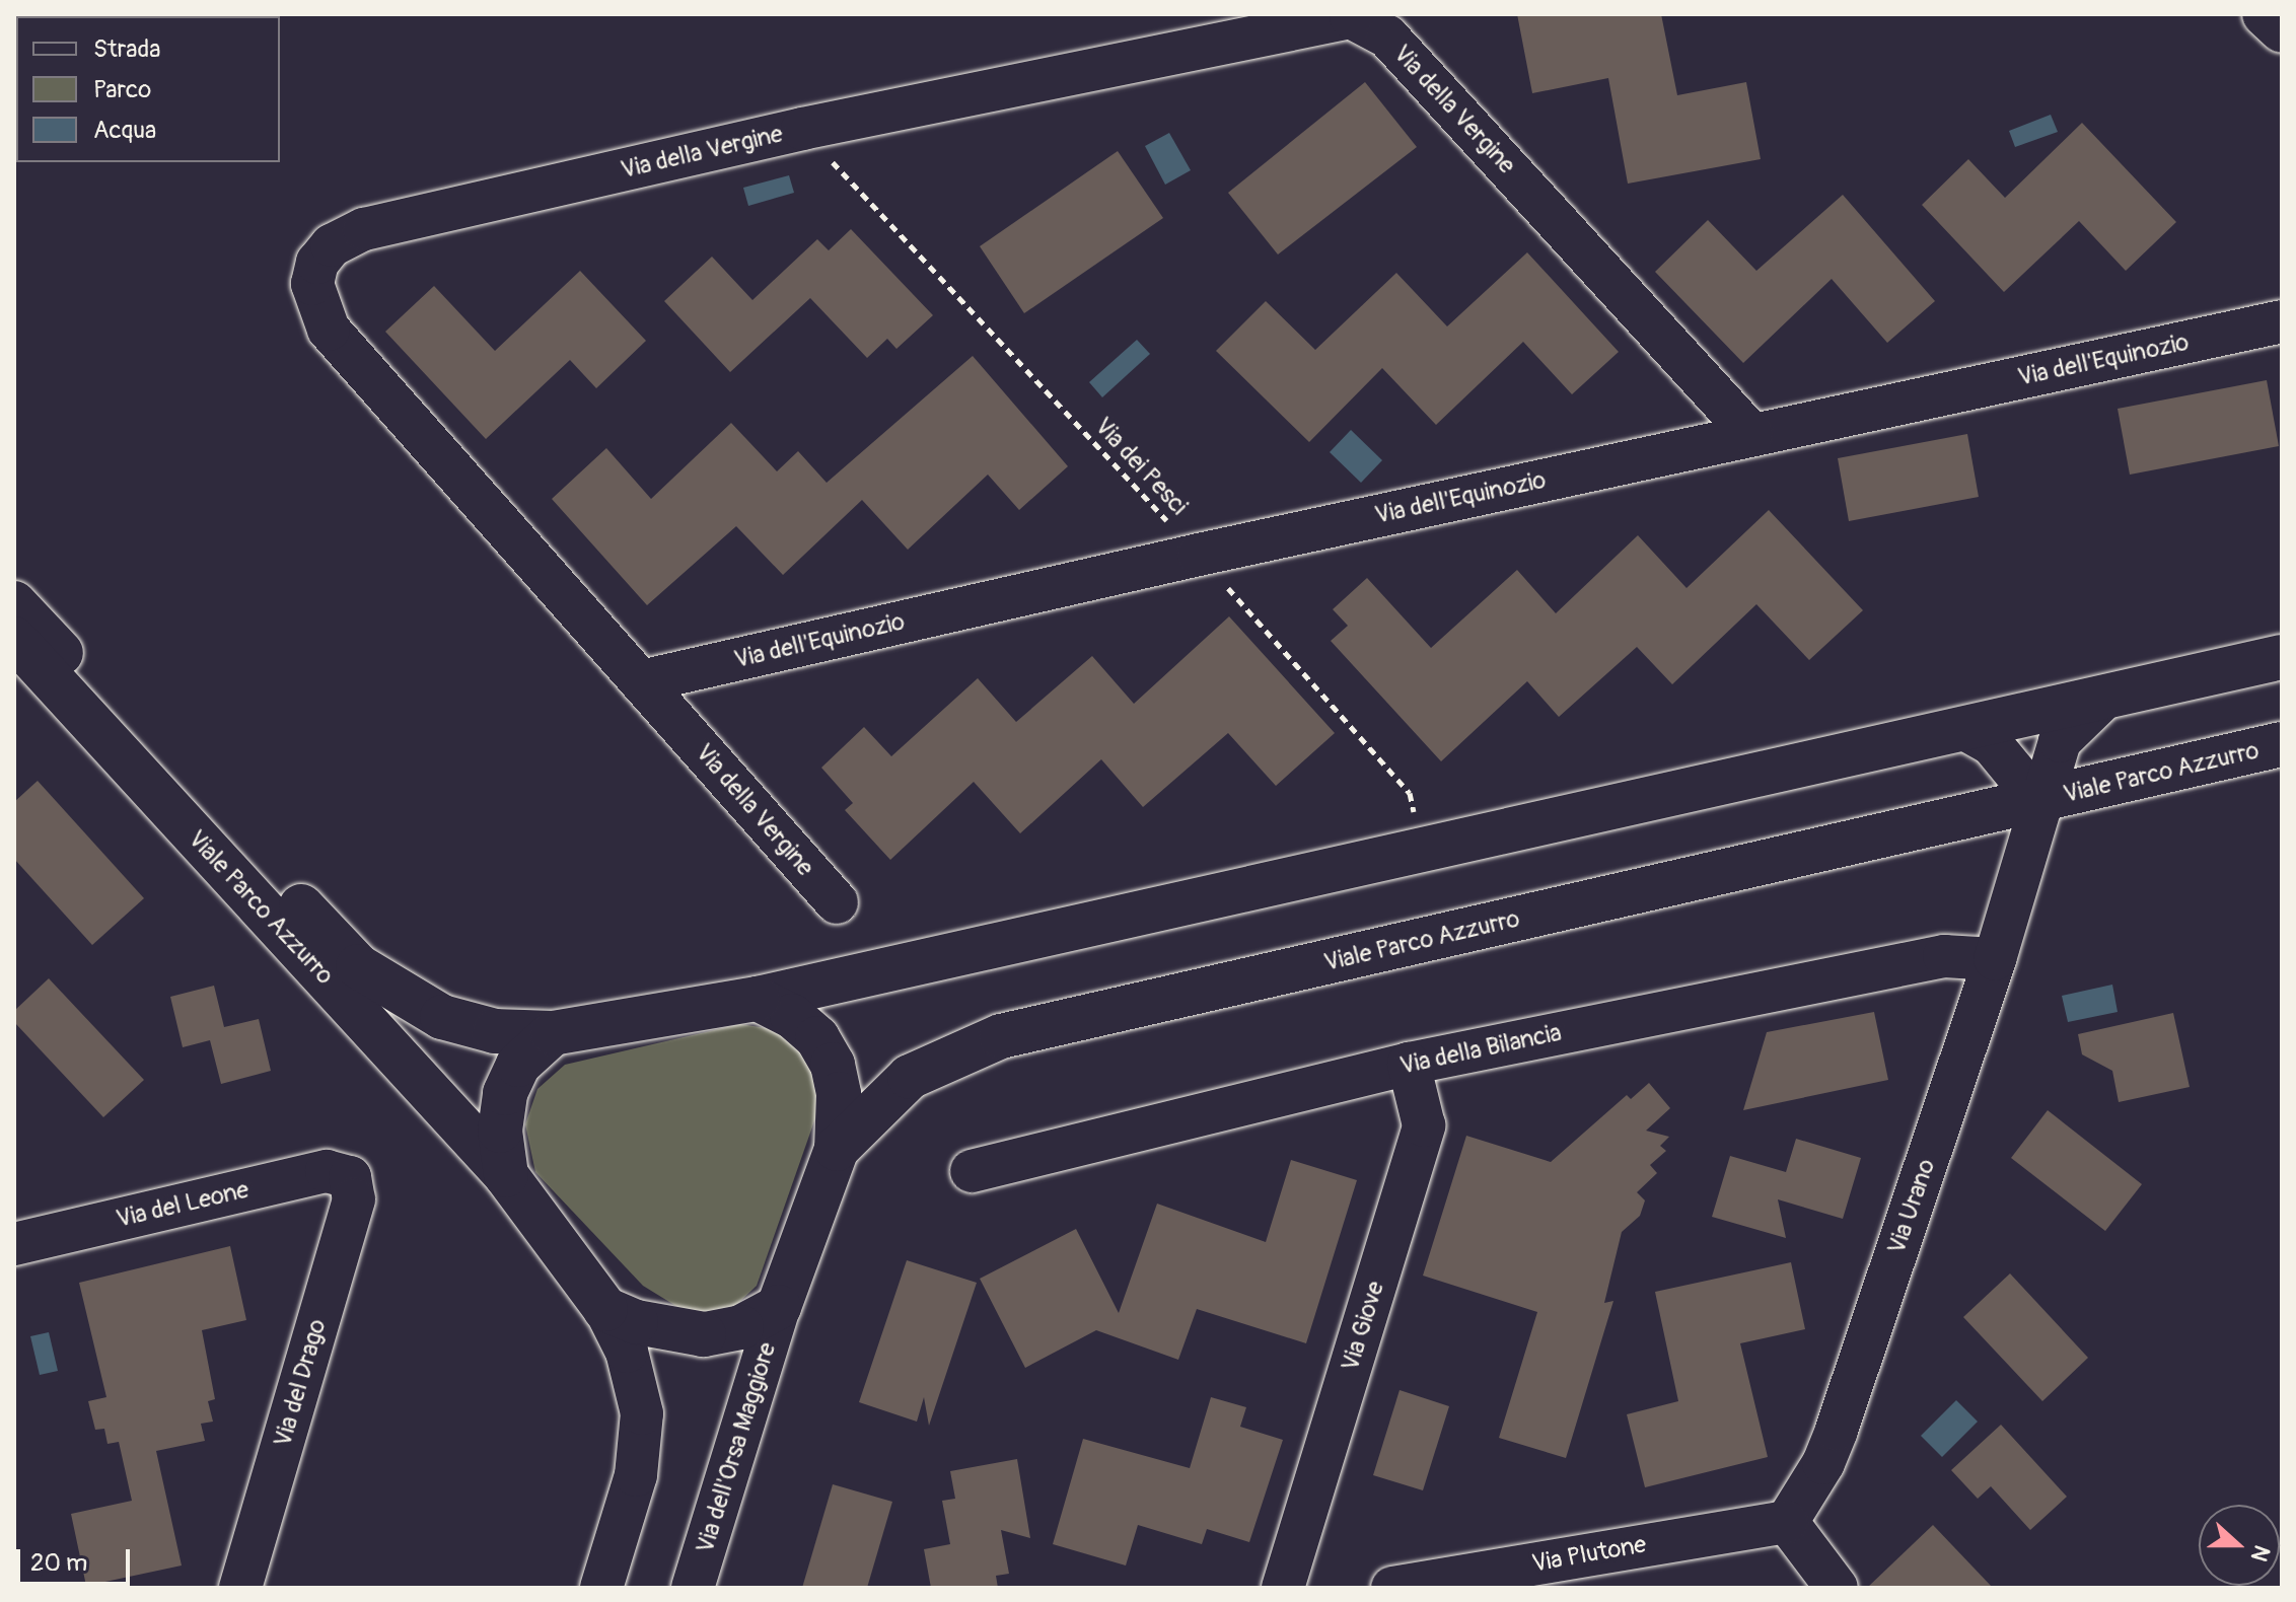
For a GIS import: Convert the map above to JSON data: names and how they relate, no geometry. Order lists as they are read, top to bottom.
{
  "streets": {
    "street": [
      "Via della Vergine",
      "Via dell'Equinozio",
      "Viale Parco Azzurro",
      "Via della Bilancia",
      "Via del Leone",
      "Via Urano",
      "Via Giove",
      "Via del Drago",
      "Via dell'Orsa Maggiore",
      "Via Plutone"
    ],
    "path": ["Via dei Pesci"]
  },
  "crossings": [
    ["Via della Vergine", "Via dell'Equinozio"],
    ["Via della Vergine", "Via dei Pesci"],
    ["Via dell'Equinozio", "Via dei Pesci"],
    ["Via dei Pesci", "Viale Parco Azzurro"],
    ["Viale Parco Azzurro", "Via Urano"],
    ["Viale Parco Azzurro", "Via dell'Orsa Maggiore"],
    ["Via della Bilancia", "Via Urano"],
    ["Via della Bilancia", "Via Giove"],
    ["Via del Leone", "Via del Drago"],
    ["Via Urano", "Via Plutone"]
  ],
  "legend": ["Strada", "Parco", "Acqua"],
  "scale_bar": "20 m",
  "north": "right"
}
